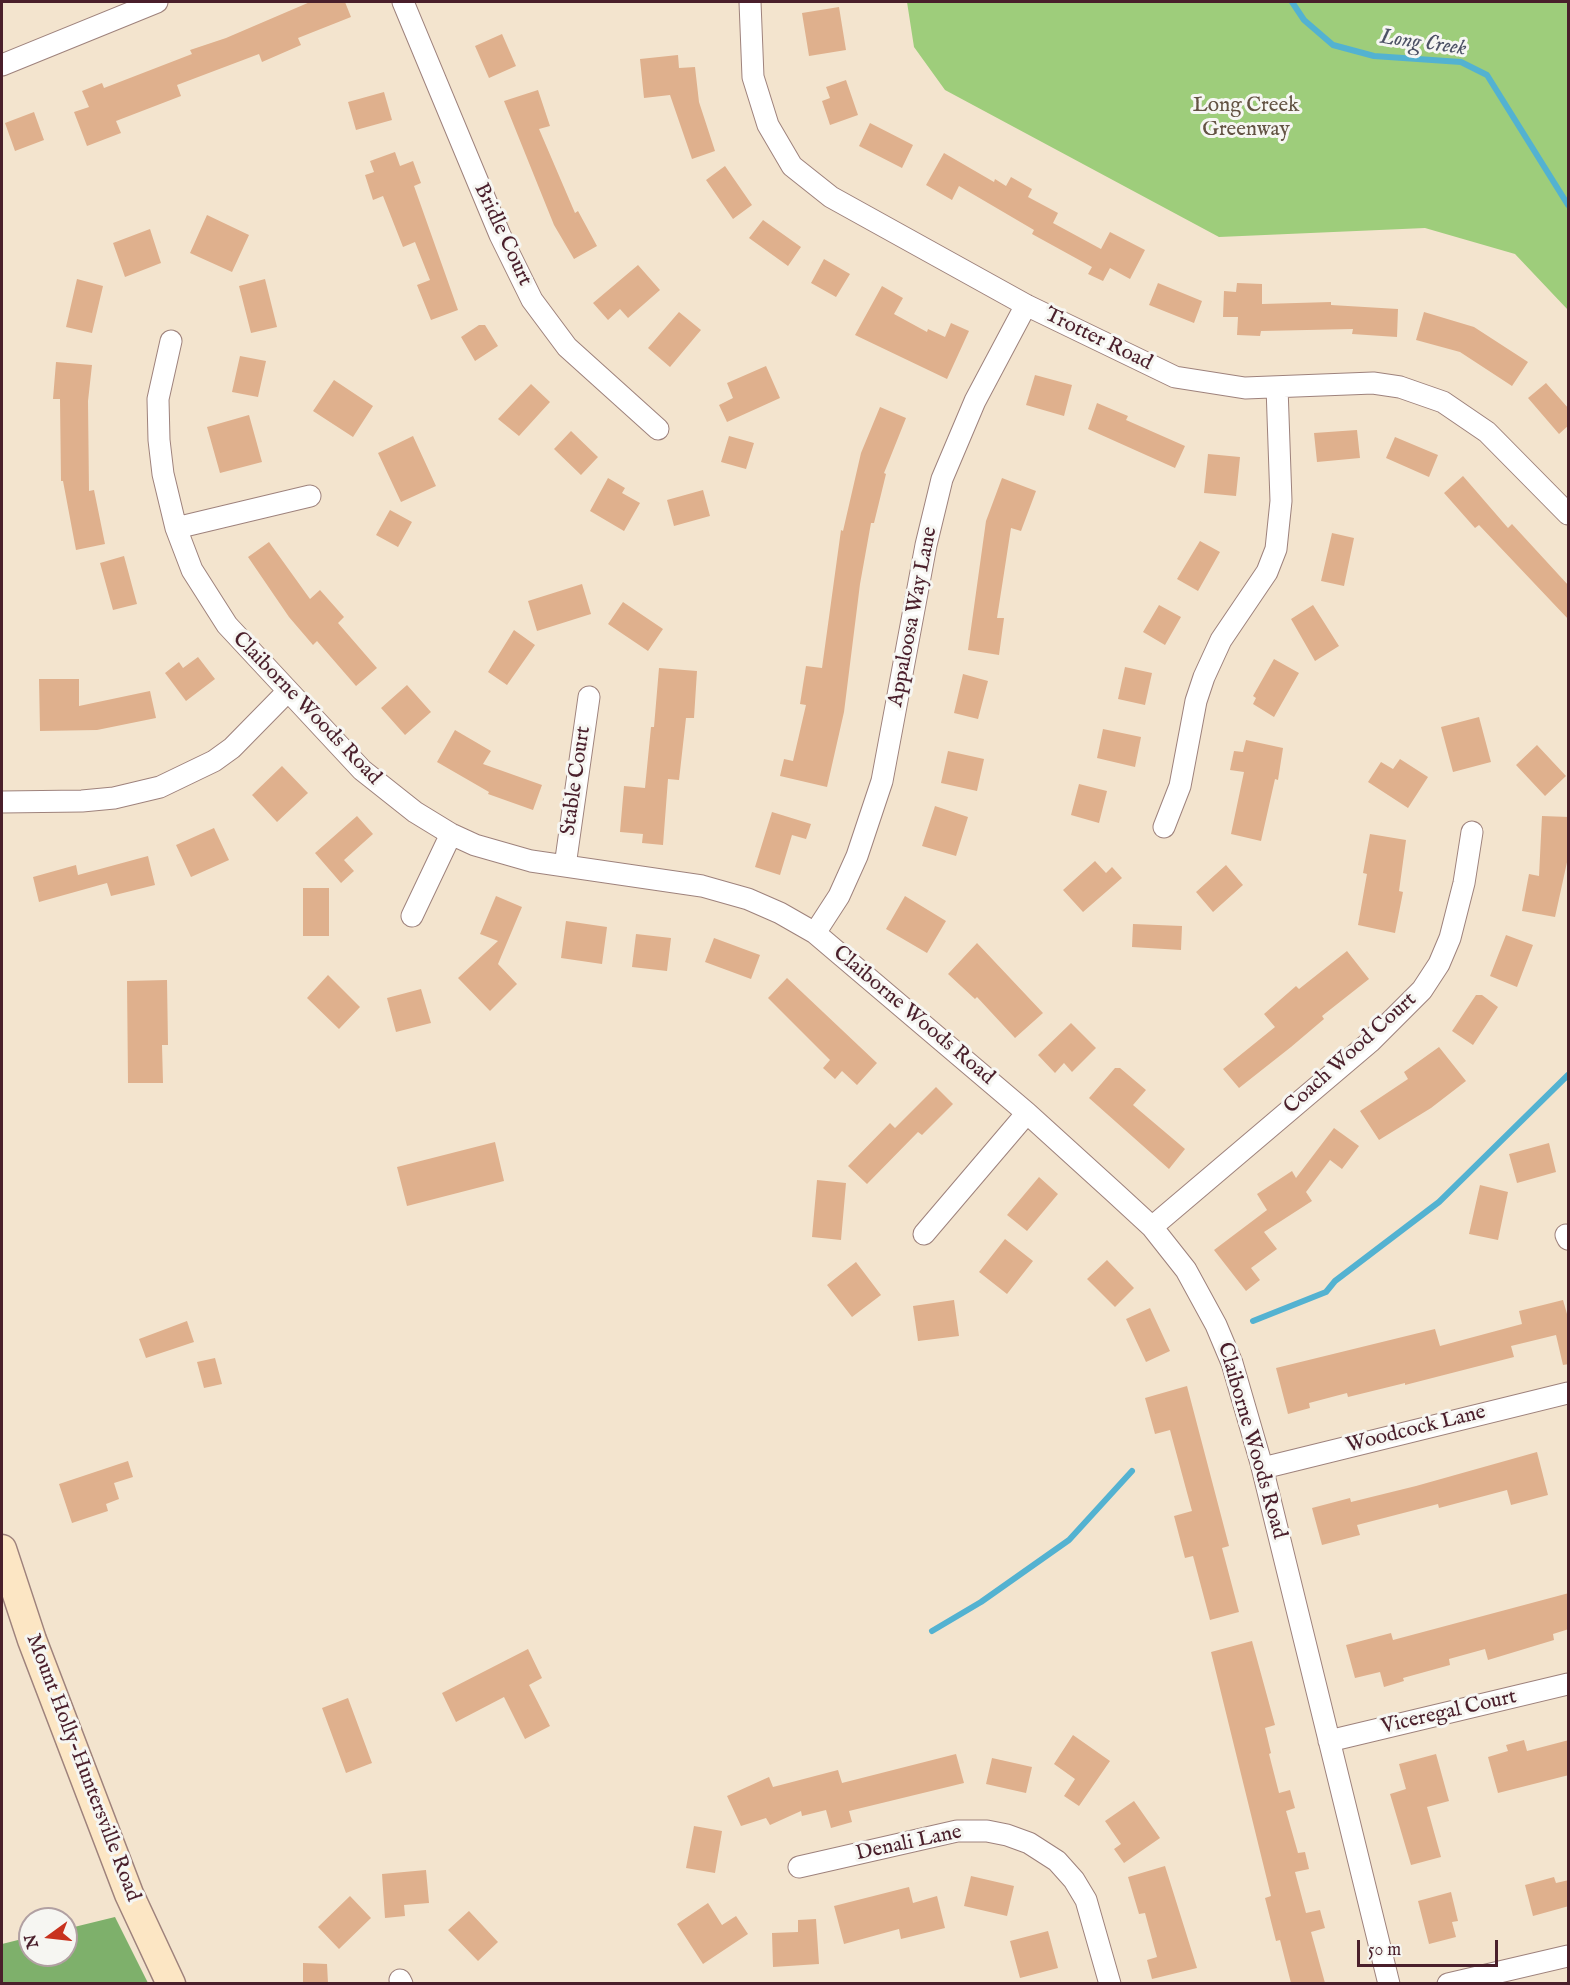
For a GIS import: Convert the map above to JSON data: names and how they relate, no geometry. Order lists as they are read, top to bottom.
{
  "streets": {
    "main road": ["Mount Holly-Huntersville Road"],
    "street": [
      "Bridle Court",
      "Trotter Road",
      "Appaloosa Way Lane",
      "Claiborne Woods Road",
      "Stable Court",
      "Coach Wood Court",
      "Woodcock Lane",
      "Viceregal Court",
      "Denali Lane"
    ]
  },
  "crossings": [
    ["Trotter Road", "Appaloosa Way Lane"],
    ["Appaloosa Way Lane", "Claiborne Woods Road"],
    ["Claiborne Woods Road", "Stable Court"],
    ["Claiborne Woods Road", "Coach Wood Court"],
    ["Claiborne Woods Road", "Woodcock Lane"],
    ["Claiborne Woods Road", "Viceregal Court"]
  ],
  "water": ["Long Creek"],
  "parks": ["Long Creek Greenway"],
  "scale_bar": "50 m",
  "north": "left"
}
